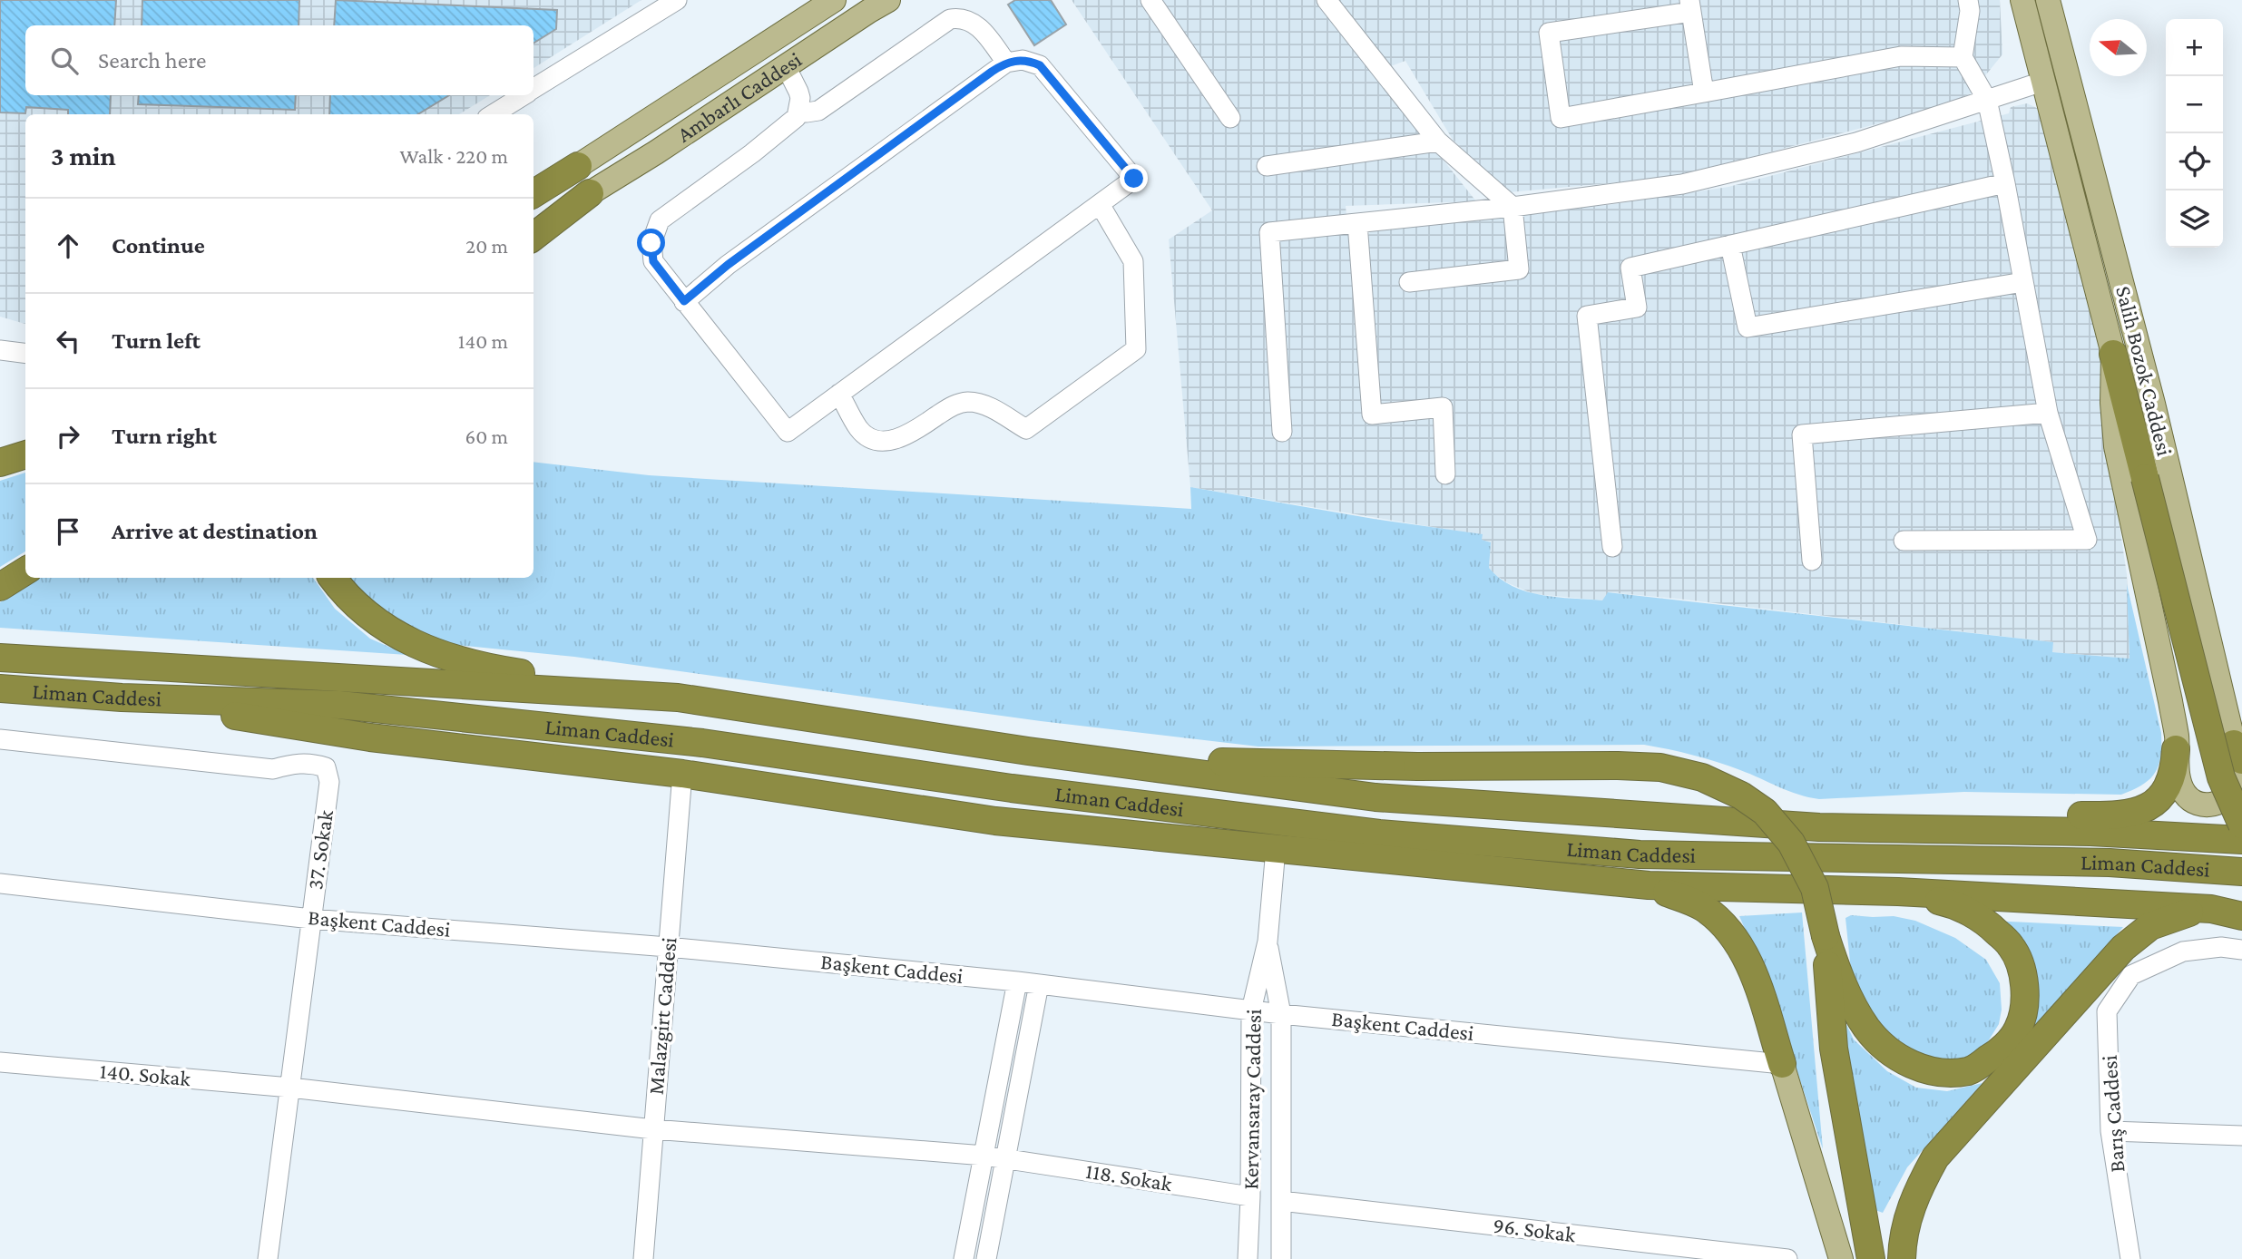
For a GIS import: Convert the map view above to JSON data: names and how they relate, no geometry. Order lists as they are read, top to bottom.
{
  "streets": {
    "highway": ["Liman Caddesi"],
    "main road": ["Ambarlı Caddesi", "Salih Bozok Caddesi"],
    "street": [
      "37. Sokak",
      "Başkent Caddesi",
      "Malazgirt Caddesi",
      "140. Sokak",
      "Kervansaray Caddesi",
      "Barış Caddesi",
      "118. Sokak",
      "96. Sokak"
    ]
  },
  "crossings": [
    ["37. Sokak", "Başkent Caddesi"],
    ["37. Sokak", "140. Sokak"],
    ["Başkent Caddesi", "Malazgirt Caddesi"],
    ["Başkent Caddesi", "Kervansaray Caddesi"],
    ["Malazgirt Caddesi", "140. Sokak"],
    ["Malazgirt Caddesi", "118. Sokak"],
    ["140. Sokak", "118. Sokak"],
    ["Kervansaray Caddesi", "118. Sokak"],
    ["Kervansaray Caddesi", "96. Sokak"]
  ],
  "north": "left",
  "page": {
    "map_buttons": ["+", "−"],
    "search": "Search here",
    "heading": ["3 min", "Walk · 220 m"],
    "list": [
      ["Continue", "20 m"],
      ["Turn left", "140 m"],
      ["Turn right", "60 m"],
      "Arrive at destination"
    ]
  }
}
